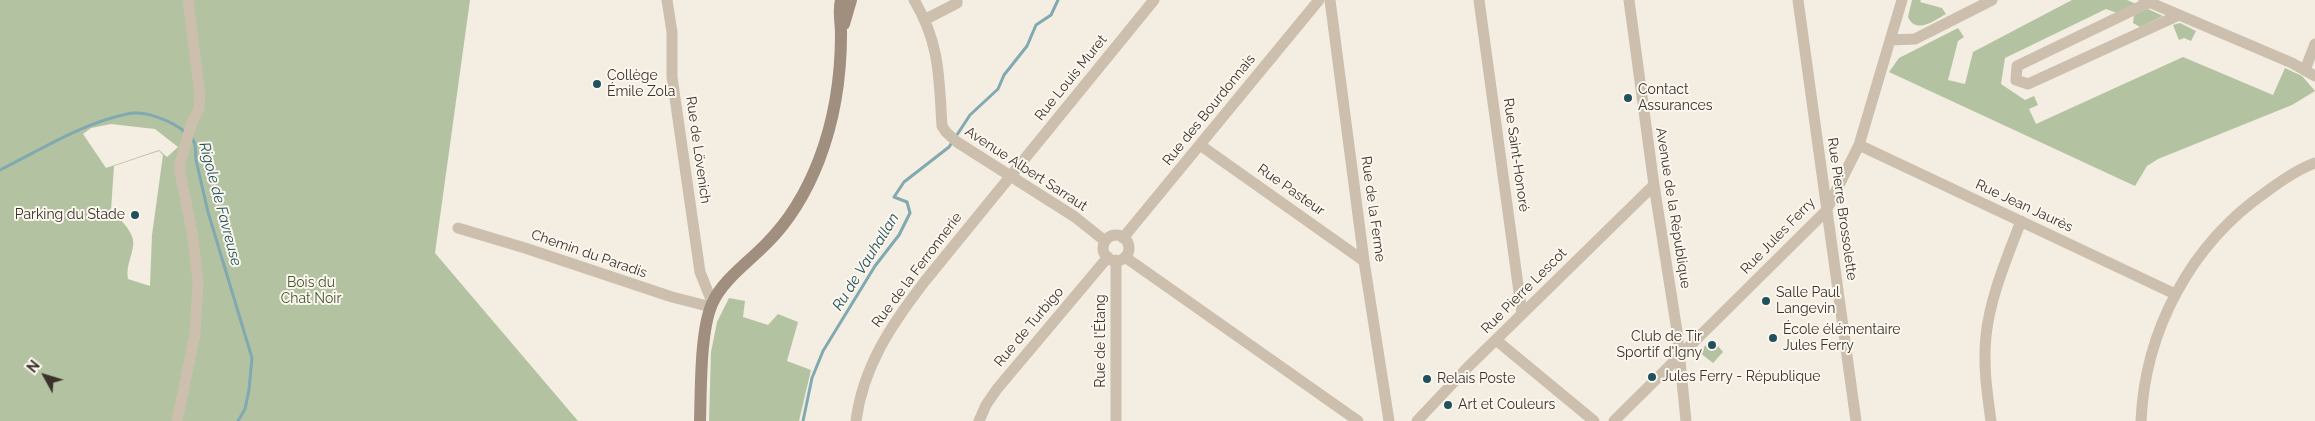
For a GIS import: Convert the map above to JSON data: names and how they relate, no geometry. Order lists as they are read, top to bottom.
{
  "streets": {
    "street": [
      "Rue Louis Muret",
      "Rue des Bourdonnais",
      "Rue de Lövenich",
      "Rue Saint-Honoré",
      "Avenue Albert Sarraut",
      "Rue Pasteur",
      "Rue Jean Jaurès",
      "Avenue de la République",
      "Rue de la Ferme",
      "Rue Pierre Brossolette",
      "Rue Jules Ferry",
      "Chemin du Paradis",
      "Rue de la Ferronnerie",
      "Rue Pierre Lescot",
      "Rue de Turbigo",
      "Rue de l'Étang"
    ]
  },
  "crossings": [
    ["Rue Louis Muret", "Avenue Albert Sarraut"],
    ["Rue Louis Muret", "Rue de la Ferronnerie"],
    ["Rue des Bourdonnais", "Avenue Albert Sarraut"],
    ["Rue des Bourdonnais", "Rue Pasteur"],
    ["Rue des Bourdonnais", "Rue de Turbigo"],
    ["Rue des Bourdonnais", "Rue de l'Étang"],
    ["Rue de Lövenich", "Chemin du Paradis"],
    ["Rue Saint-Honoré", "Rue Pierre Lescot"],
    ["Avenue Albert Sarraut", "Rue de la Ferronnerie"],
    ["Avenue Albert Sarraut", "Rue de Turbigo"],
    ["Avenue Albert Sarraut", "Rue de l'Étang"],
    ["Rue Pasteur", "Rue de la Ferme"],
    ["Rue Jean Jaurès", "Rue Jules Ferry"],
    ["Avenue de la République", "Rue Jules Ferry"],
    ["Avenue de la République", "Rue Pierre Lescot"],
    ["Rue Pierre Brossolette", "Rue Jules Ferry"],
    ["Rue de Turbigo", "Rue de l'Étang"]
  ],
  "water": ["Rigole de Favreuse", "Ru de Vauhallan"],
  "parks": ["Bois du Chat Noir"],
  "places": [
    "Collège Émile Zola",
    "Contact Assurances",
    "Parking du Stade",
    "Salle Paul Langevin",
    "École élémentaire Jules Ferry",
    "Club de Tir Sportif d'Igny",
    "Jules Ferry - République",
    "Relais Poste",
    "Art et Couleurs"
  ],
  "north": "top left"
}
